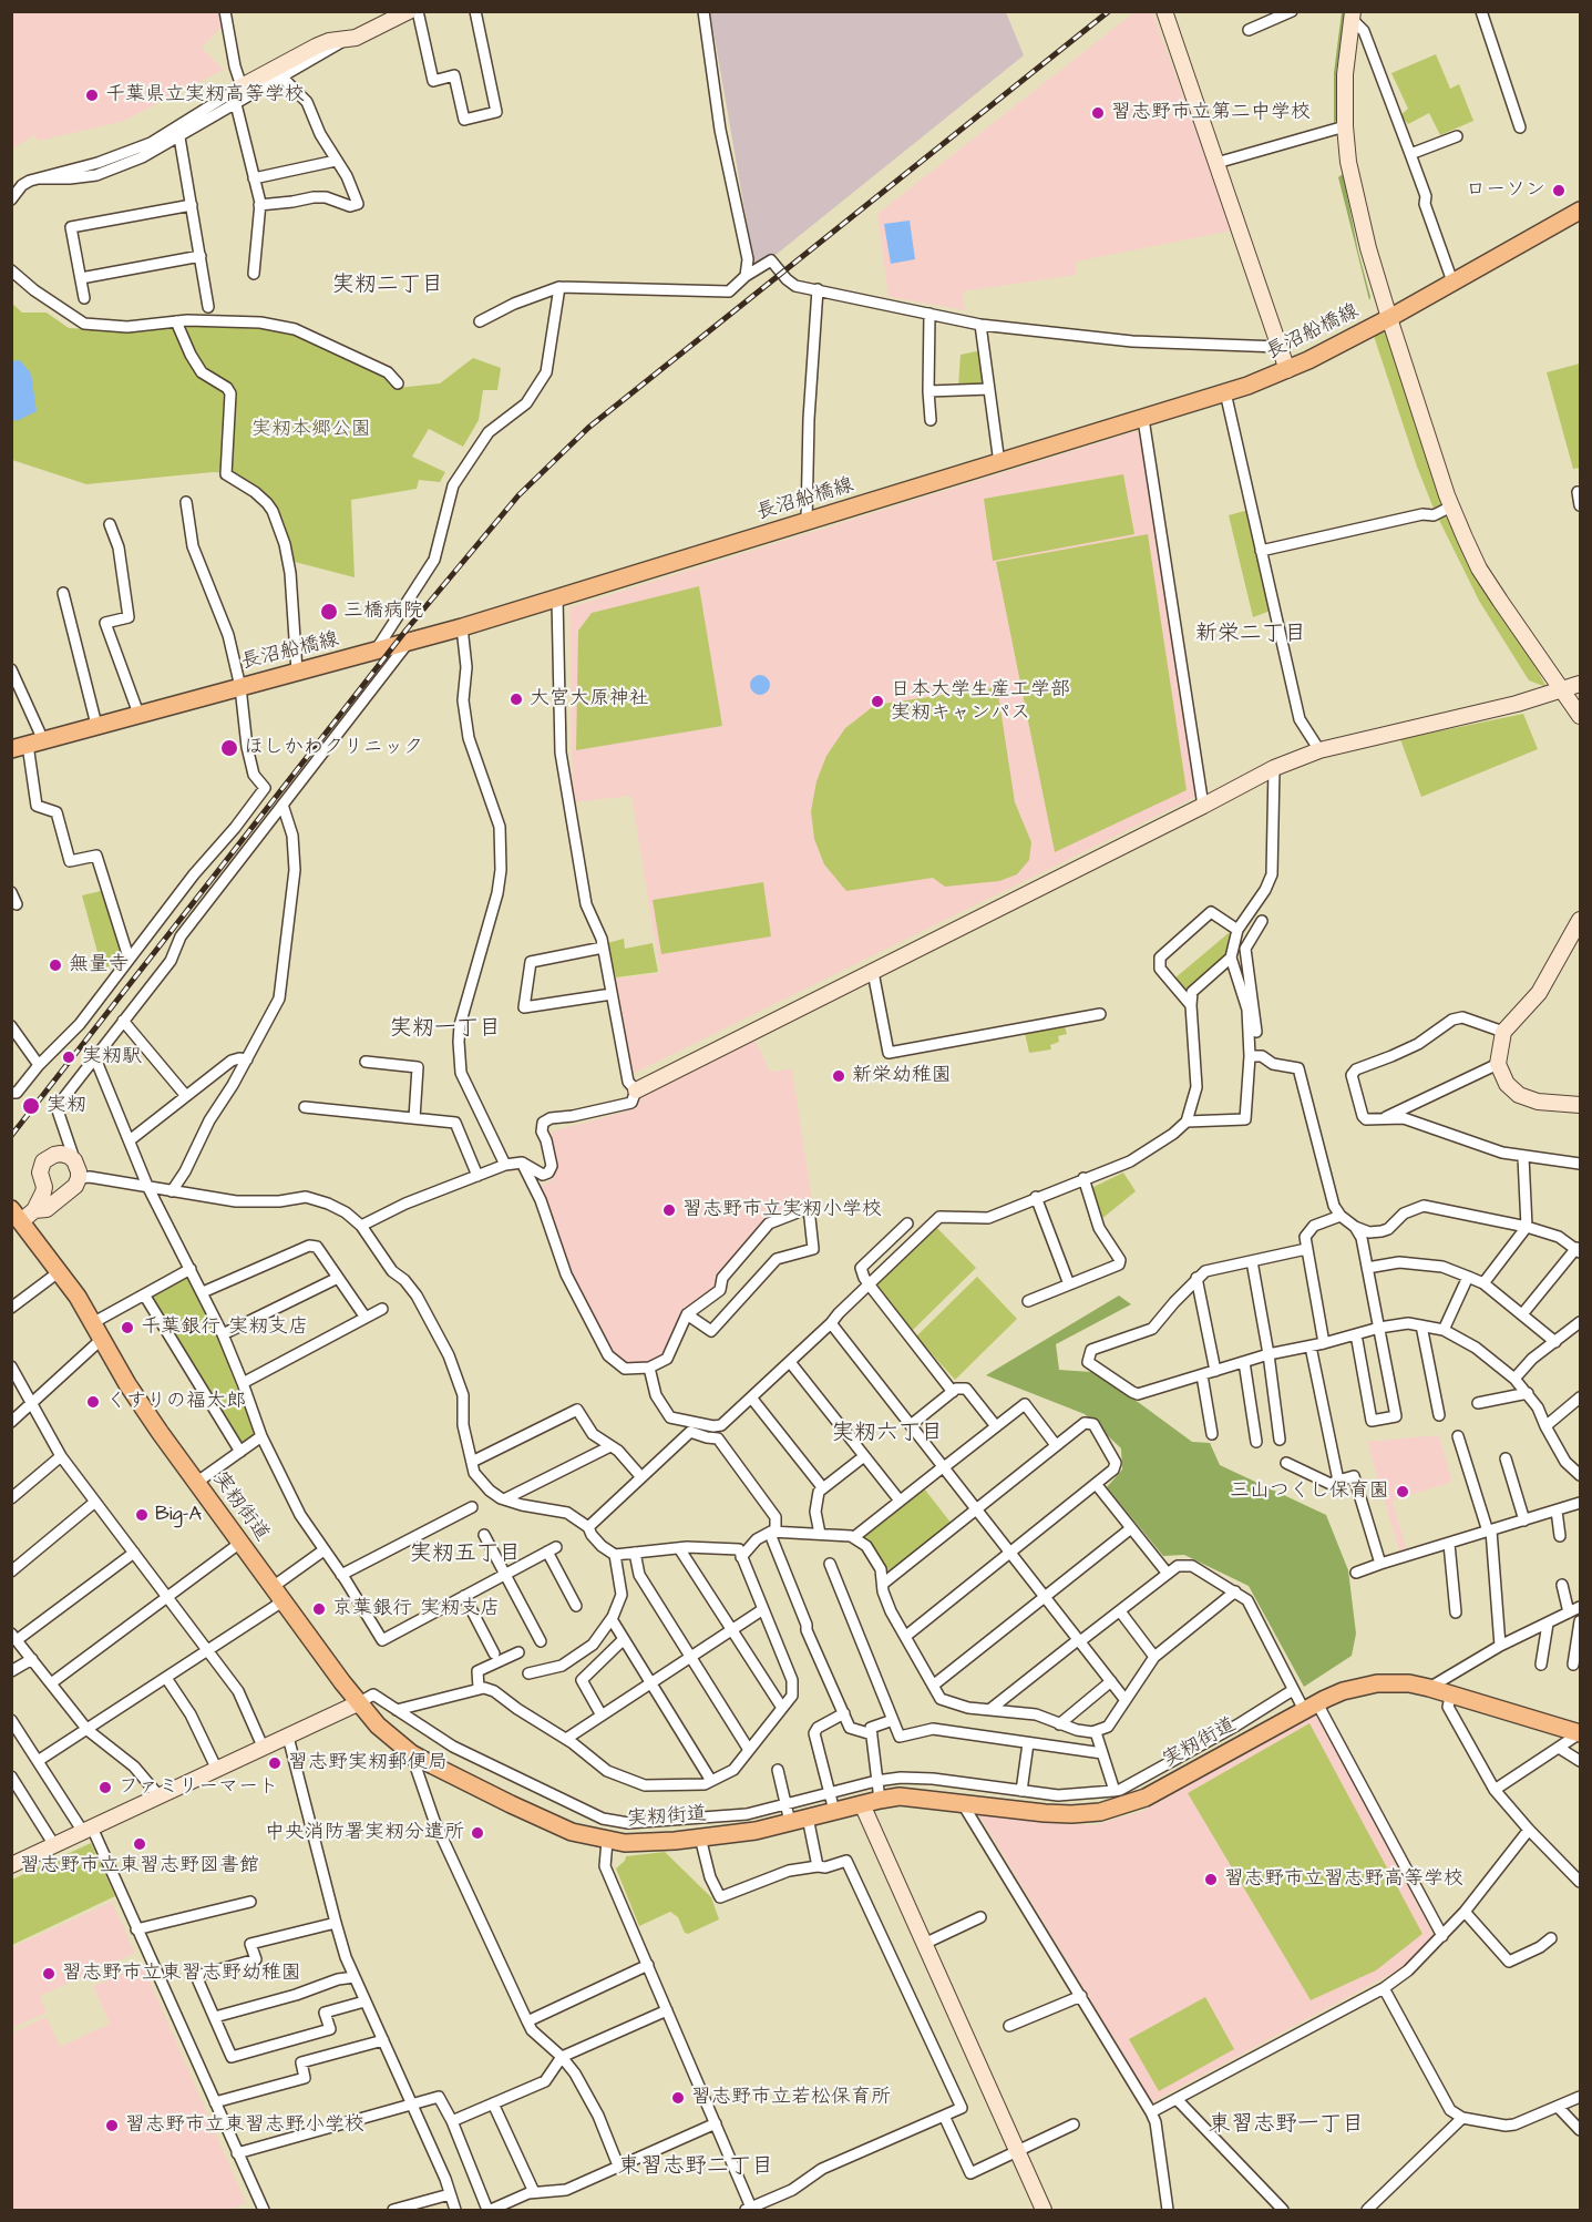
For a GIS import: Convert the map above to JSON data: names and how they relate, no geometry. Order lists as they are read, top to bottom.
{
  "streets": {
    "main road": ["長沼船橋線", "実籾街道"]
  },
  "districts": [
    "実籾二丁目",
    "新栄二丁目",
    "実籾一丁目",
    "実籾六丁目",
    "実籾五丁目",
    "東習志野一丁目",
    "東習志野二丁目"
  ],
  "parks": ["実籾本郷公園"],
  "places": [
    "千葉県立実籾高等学校",
    "習志野市立第二中学校",
    "ローソン",
    "三橋病院",
    "大宮大原神社",
    "日本大学生産工学部 実籾キャンパス",
    "ほしかわクリニック",
    "無量寺",
    "実籾駅",
    "新栄幼稚園",
    "実籾",
    "習志野市立実籾小学校",
    "千葉銀行 実籾支店",
    "くすりの福太郎",
    "三山つくし保育園",
    "Big-A",
    "京葉銀行 実籾支店",
    "習志野実籾郵便局",
    "ファミリーマート",
    "中央消防署実籾分遣所",
    "習志野市立東習志野図書館",
    "習志野市立習志野高等学校",
    "習志野市立東習志野幼稚園",
    "習志野市立若松保育所",
    "習志野市立東習志野小学校"
  ]
}
